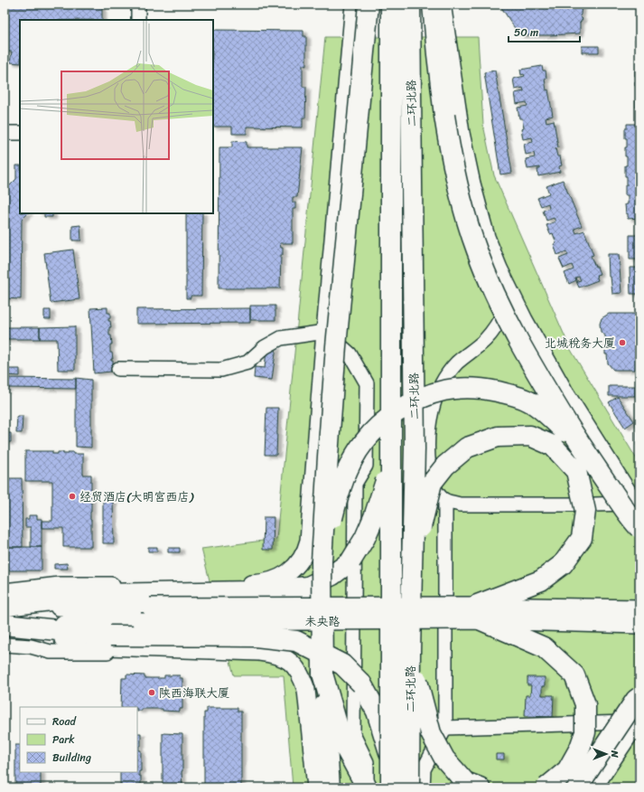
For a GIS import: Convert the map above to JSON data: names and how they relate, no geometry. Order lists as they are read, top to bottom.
{
  "streets": {
    "highway": ["二环北路"],
    "main road": ["未央路"]
  },
  "places": ["北城税务大厦", "经贸酒店(大明宫西店)", "陕西海联大厦"],
  "legend": ["Road", "Park", "Building"],
  "scale_bar": "50 m",
  "north": "right"
}
